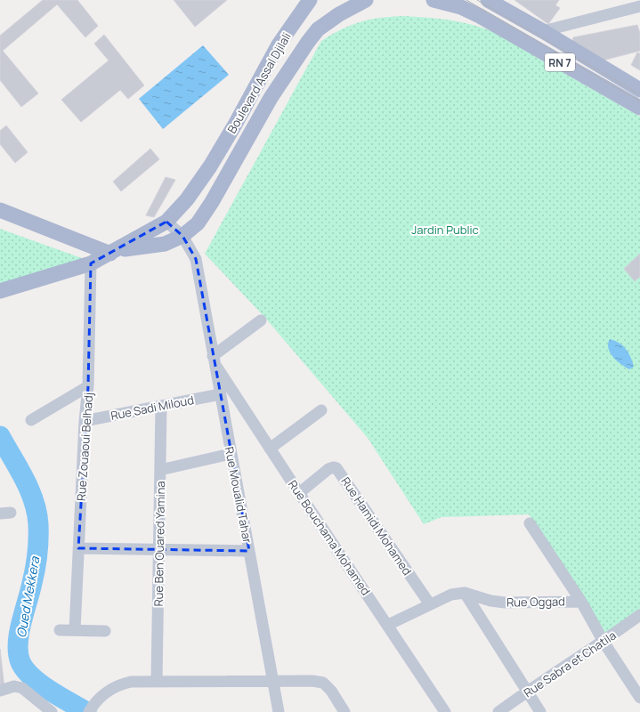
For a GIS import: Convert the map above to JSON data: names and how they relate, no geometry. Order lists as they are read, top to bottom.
{
  "streets": {
    "main road": ["RN 7", "Boulevard Assal Djilali"],
    "street": [
      "Rue Sadi Miloud",
      "Rue Zouaoui Belhadj",
      "Rue Moualid Tahar",
      "Rue Hamidi Mohamed",
      "Rue Bouchama Mohamed",
      "Rue Ben Ouared Yamina",
      "Rue Oggad",
      "Rue Sabra et Chatila"
    ]
  },
  "crossings": [
    ["Boulevard Assal Djilali", "Rue Zouaoui Belhadj"],
    ["Boulevard Assal Djilali", "Rue Moualid Tahar"],
    ["Rue Sadi Miloud", "Rue Zouaoui Belhadj"],
    ["Rue Sadi Miloud", "Rue Moualid Tahar"],
    ["Rue Sadi Miloud", "Rue Ben Ouared Yamina"],
    ["Rue Moualid Tahar", "Rue Bouchama Mohamed"],
    ["Rue Hamidi Mohamed", "Rue Bouchama Mohamed"]
  ],
  "water": ["Oued Mekkera"],
  "parks": ["Jardin Public"]
}
